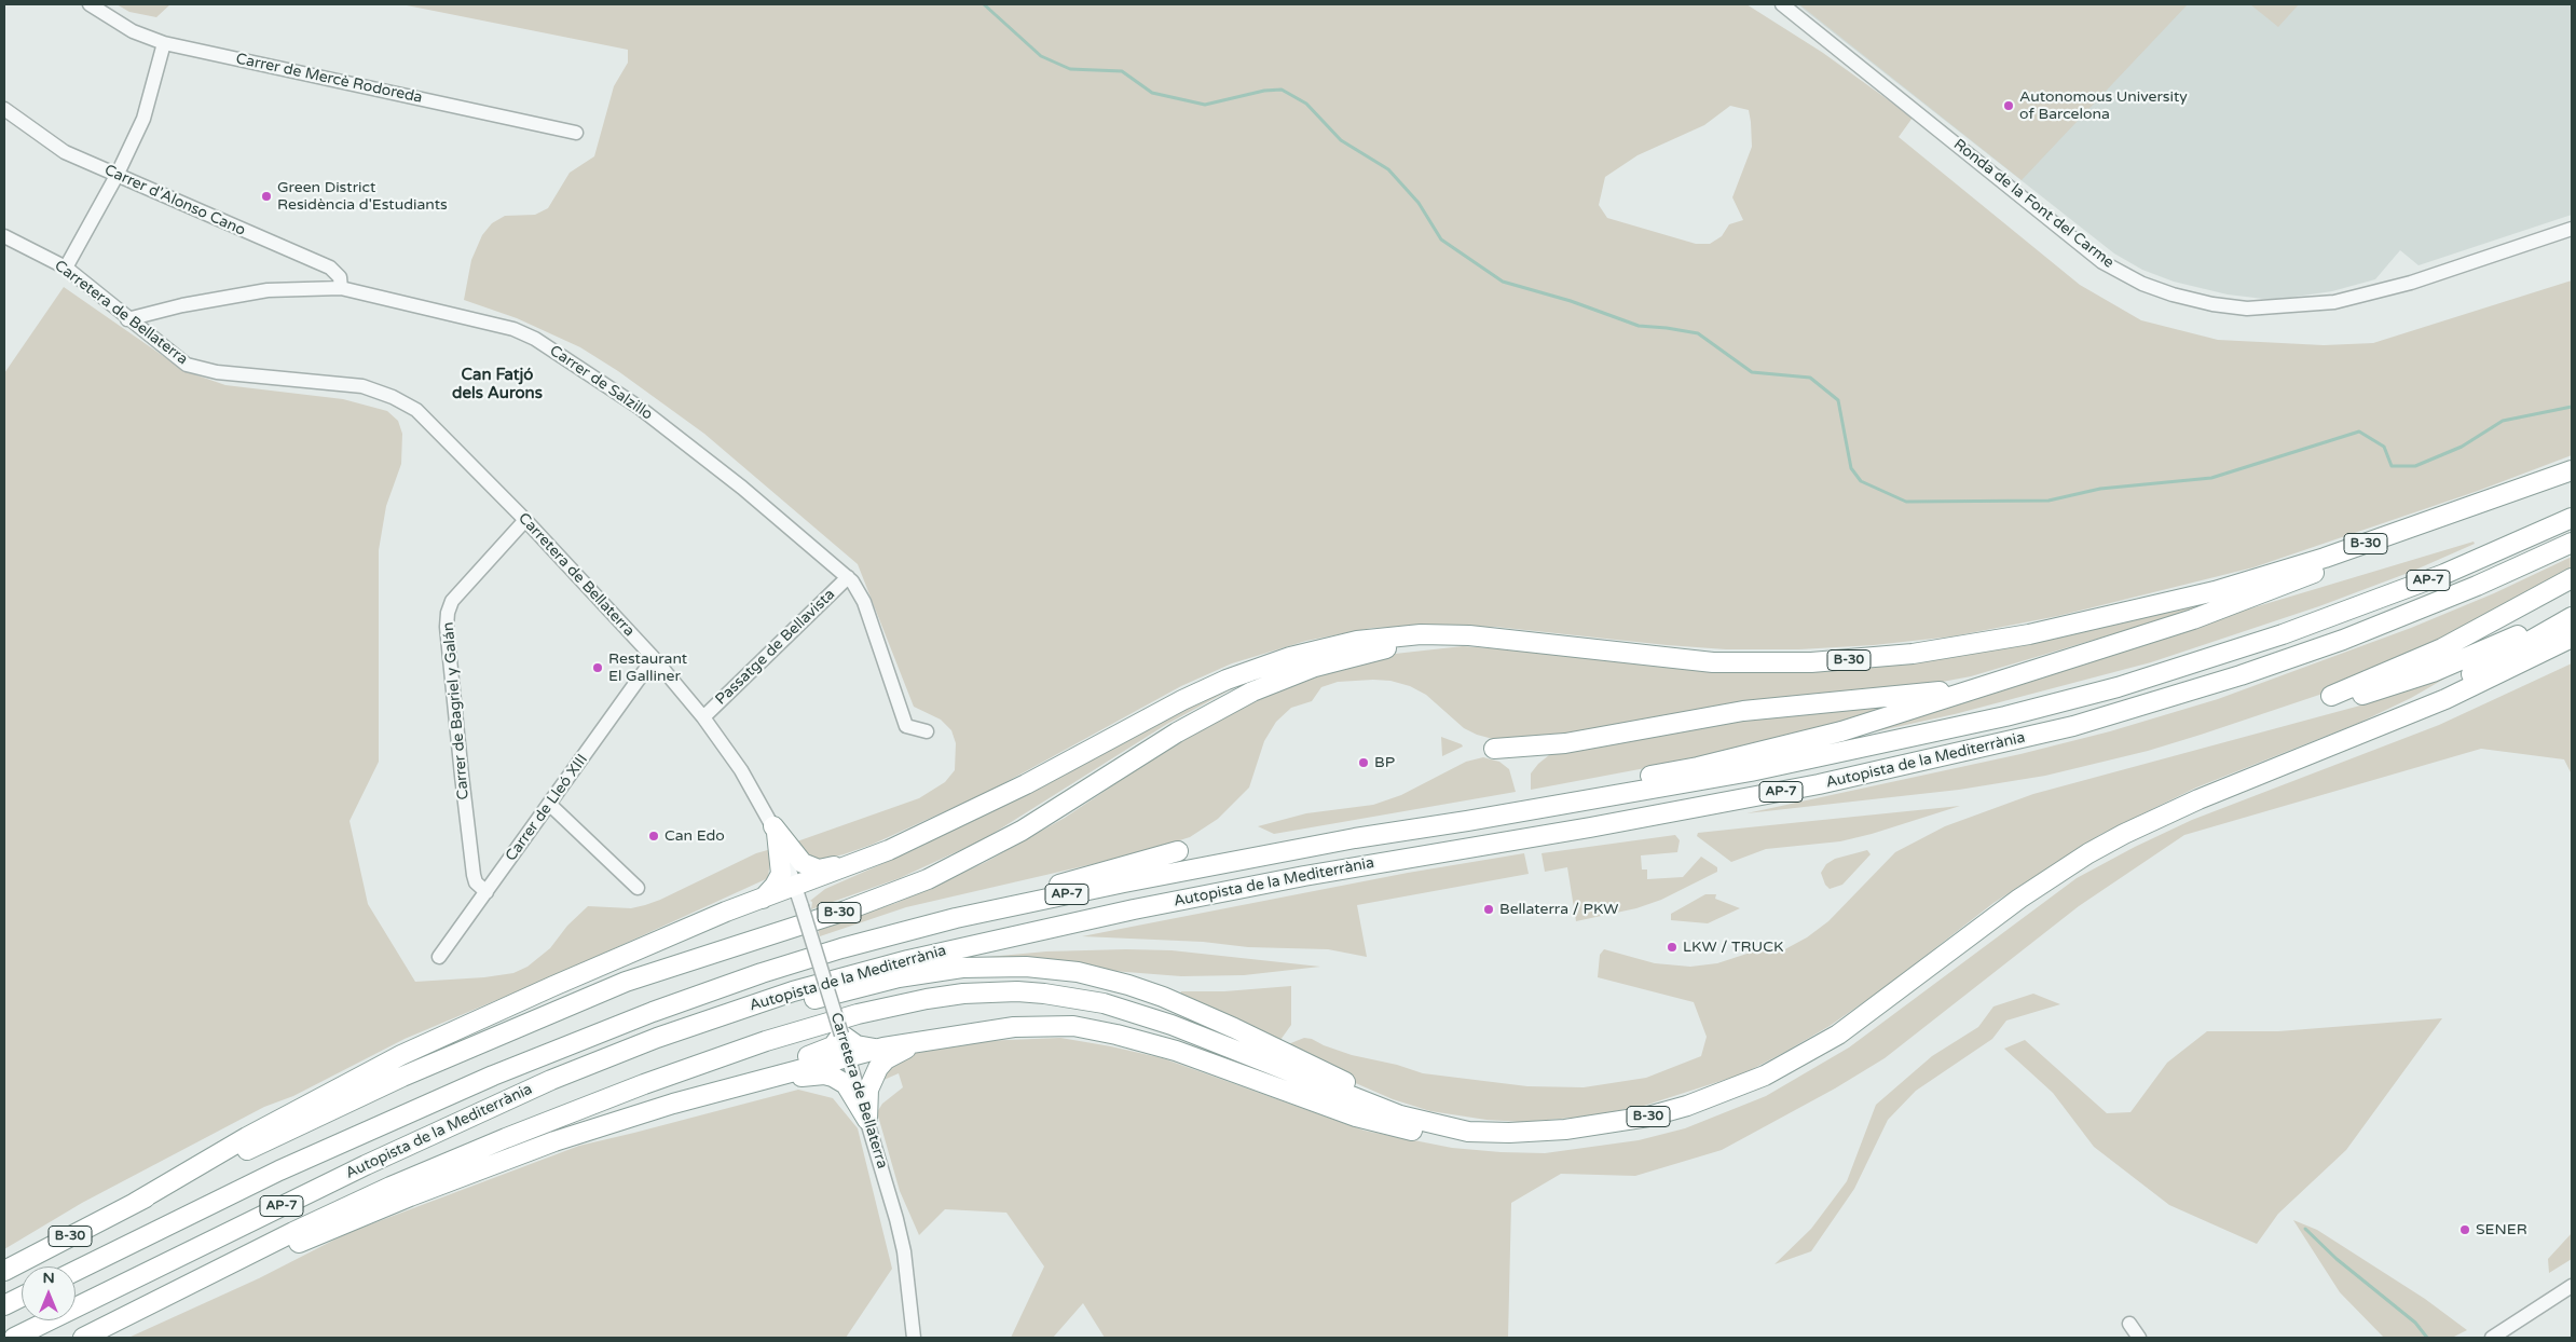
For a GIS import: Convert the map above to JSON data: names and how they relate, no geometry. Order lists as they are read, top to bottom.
{
  "streets": {
    "highway": ["B-30", "AP-7", "Autopista de la Mediterrània"],
    "street": [
      "Carrer de Mercè Rodoreda",
      "Carrer d'Alonso Cano",
      "Ronda de la Font del Carme",
      "Carretera de Bellaterra",
      "Carrer de Salzillo",
      "Passatge de Bellavista",
      "Carrer de Bagriel y Galán",
      "Carrer de Lleó XIII"
    ]
  },
  "crossings": [
    ["Carrer d'Alonso Cano", "Carrer de Salzillo"],
    ["Carretera de Bellaterra", "Carrer de Salzillo"],
    ["Carretera de Bellaterra", "Passatge de Bellavista"],
    ["Carretera de Bellaterra", "Carrer de Bagriel y Galán"],
    ["Carretera de Bellaterra", "Carrer de Lleó XIII"],
    ["Carrer de Salzillo", "Passatge de Bellavista"],
    ["Carrer de Bagriel y Galán", "Carrer de Lleó XIII"]
  ],
  "districts": ["Can Fatjó dels Aurons"],
  "places": [
    "Autonomous University of Barcelona",
    "Green District Residència d'Estudiants",
    "Restaurant El Galliner",
    "BP",
    "Can Edo",
    "Bellaterra / PKW",
    "LKW / TRUCK",
    "SENER"
  ],
  "north": "top"
}
